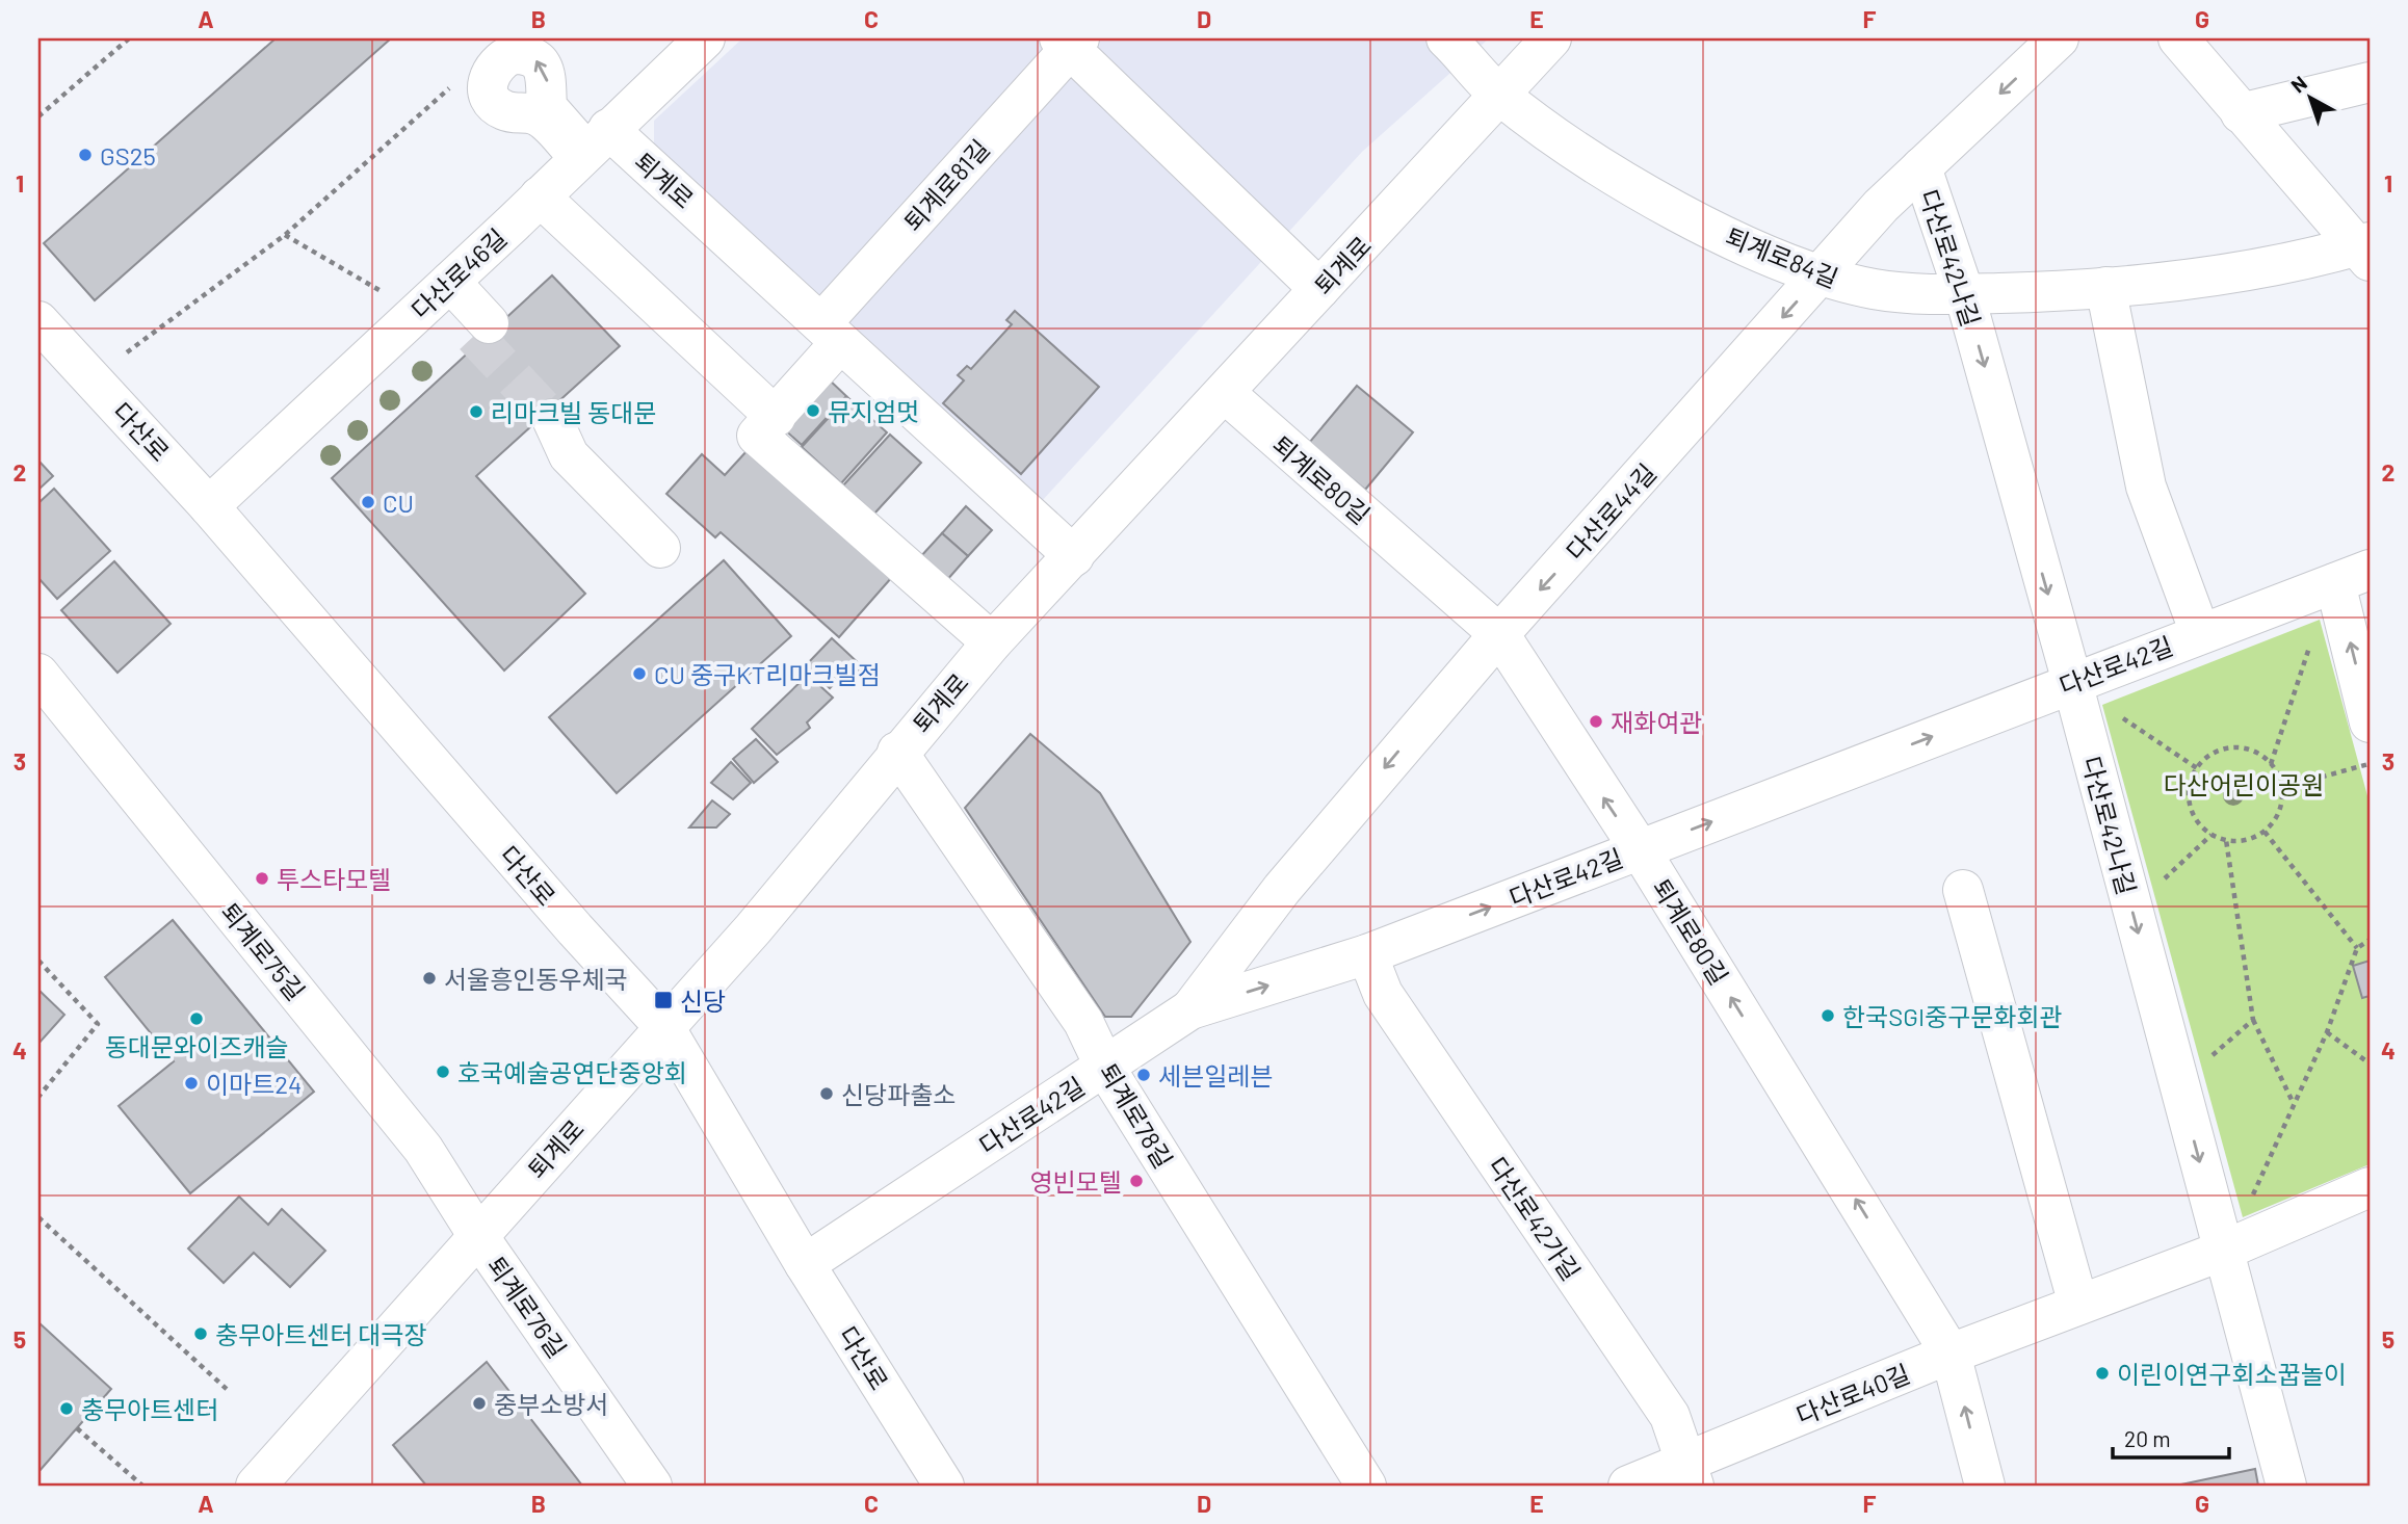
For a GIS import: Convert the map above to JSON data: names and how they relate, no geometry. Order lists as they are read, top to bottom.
{
  "streets": {
    "street": [
      "퇴계로",
      "퇴계로81길",
      "퇴계로84길",
      "다산로42나길",
      "다산로46길",
      "다산로",
      "퇴계로80길",
      "다산로44길",
      "다산로42길",
      "퇴계로75길",
      "퇴계로78길",
      "다산로42가길",
      "퇴계로76길",
      "다산로40길"
    ]
  },
  "crossings": [
    ["퇴계로", "퇴계로81길"],
    ["퇴계로", "퇴계로84길"],
    ["퇴계로", "다산로46길"],
    ["퇴계로", "다산로"],
    ["퇴계로", "퇴계로80길"],
    ["퇴계로", "퇴계로75길"],
    ["퇴계로", "퇴계로78길"],
    ["퇴계로", "퇴계로76길"],
    ["퇴계로84길", "다산로42나길"],
    ["퇴계로84길", "다산로44길"],
    ["다산로42나길", "다산로44길"],
    ["다산로42나길", "다산로42길"],
    ["다산로42나길", "다산로40길"],
    ["다산로46길", "다산로"],
    ["다산로", "다산로42길"],
    ["퇴계로80길", "다산로44길"],
    ["퇴계로80길", "다산로42길"],
    ["퇴계로80길", "다산로40길"],
    ["다산로44길", "다산로42길"],
    ["다산로42길", "퇴계로78길"],
    ["다산로42길", "다산로42가길"],
    ["퇴계로75길", "퇴계로76길"],
    ["다산로42가길", "다산로40길"]
  ],
  "one_way": ["다산로44길", "다산로42길"],
  "parks": ["다산어린이공원"],
  "places": {
    "other": [
      "GS25",
      "뮤지엄멋",
      "리마크빌 동대문",
      "CU",
      "CU 중구KT리마크빌점",
      "재화여관",
      "투스타모텔",
      "서울흥인동우체국",
      "한국SGI중구문화회관",
      "동대문와이즈캐슬",
      "호국예술공연단중앙회",
      "세븐일레븐",
      "이마트24",
      "신당파출소",
      "영빈모텔",
      "충무아트센터 대극장",
      "이린이연구회소꿉놀이",
      "중부소방서",
      "충무아트센터"
    ],
    "transit": ["신당"]
  },
  "scale_bar": "20 m",
  "north": "top left",
  "grid": {
    "columns": [
      "A",
      "B",
      "C",
      "D",
      "E",
      "F",
      "G"
    ],
    "rows": [
      "1",
      "2",
      "3",
      "4",
      "5"
    ]
  }
}
